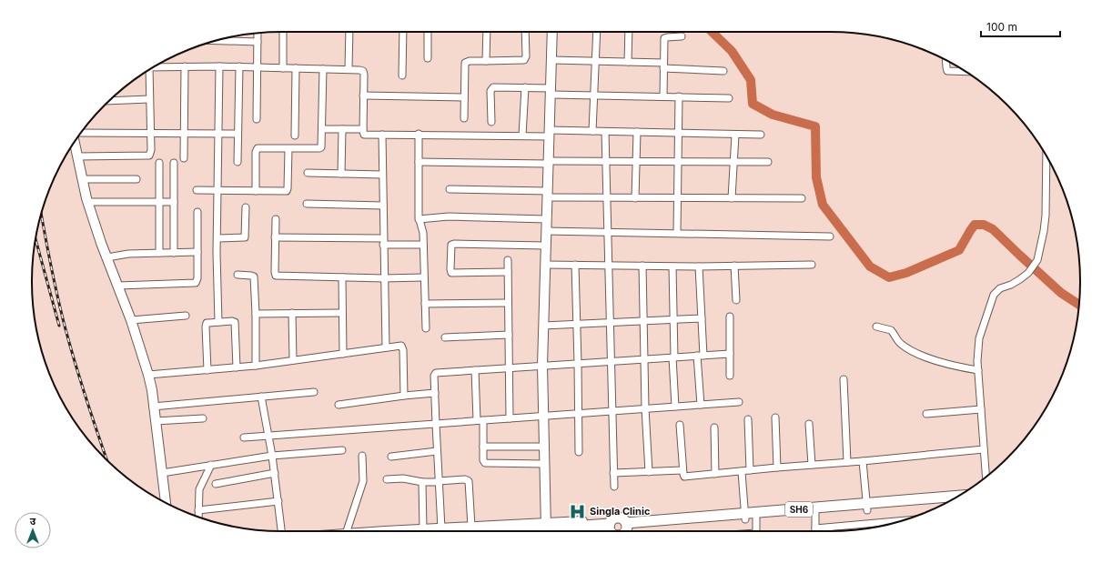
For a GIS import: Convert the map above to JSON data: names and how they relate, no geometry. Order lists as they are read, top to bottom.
{
  "streets": {
    "main road": ["SH6"]
  },
  "places": {
    "hospital": ["Singla Clinic"]
  },
  "scale_bar": "100 m",
  "north": "top"
}
